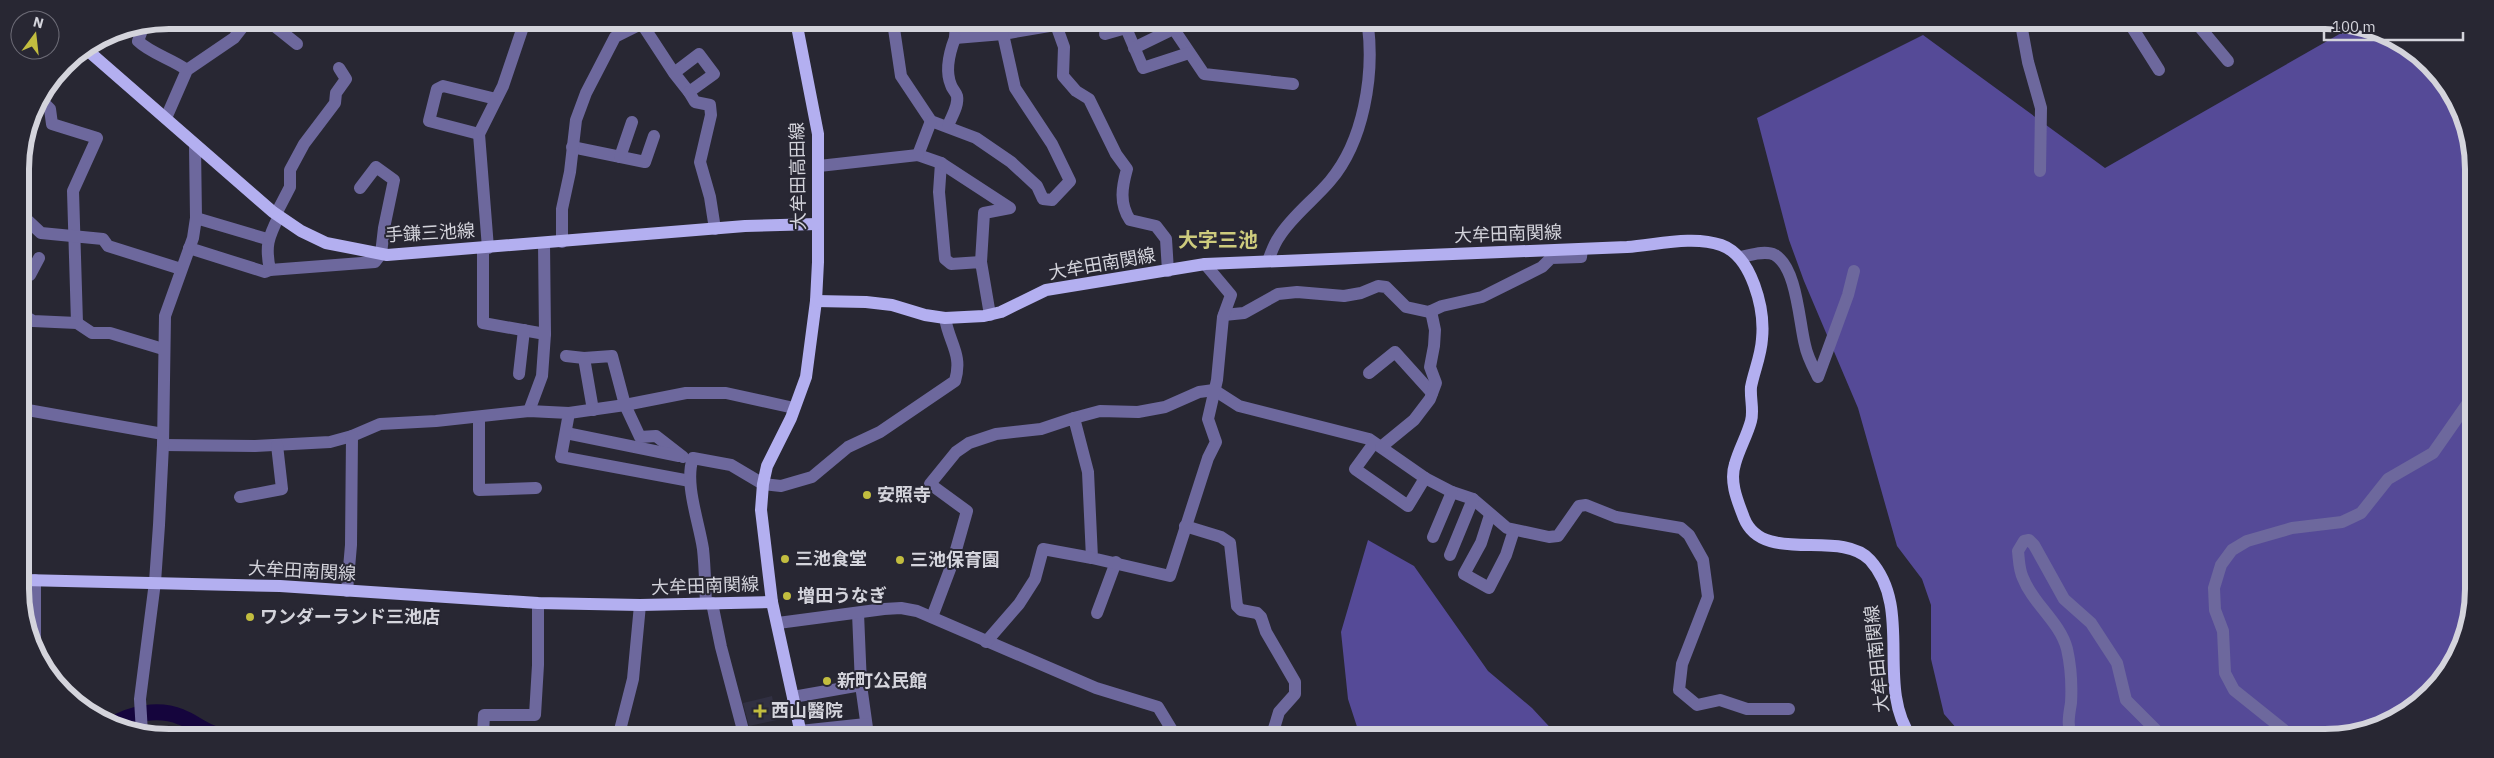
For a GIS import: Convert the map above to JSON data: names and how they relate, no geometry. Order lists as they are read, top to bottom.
{
  "streets": {
    "main road": ["大牟田高田線", "手鎌三池線", "大牟田南関線"]
  },
  "crossings": [
    ["大牟田高田線", "手鎌三池線"],
    ["大牟田高田線", "大牟田南関線"]
  ],
  "districts": ["大字三池"],
  "places": {
    "other": [
      "安照寺",
      "三池食堂",
      "三池保育園",
      "増田うなぎ",
      "ワンダーランド三池店",
      "新町公民館"
    ],
    "health": ["西山醫院"]
  },
  "scale_bar": "100 m",
  "north": "top"
}
